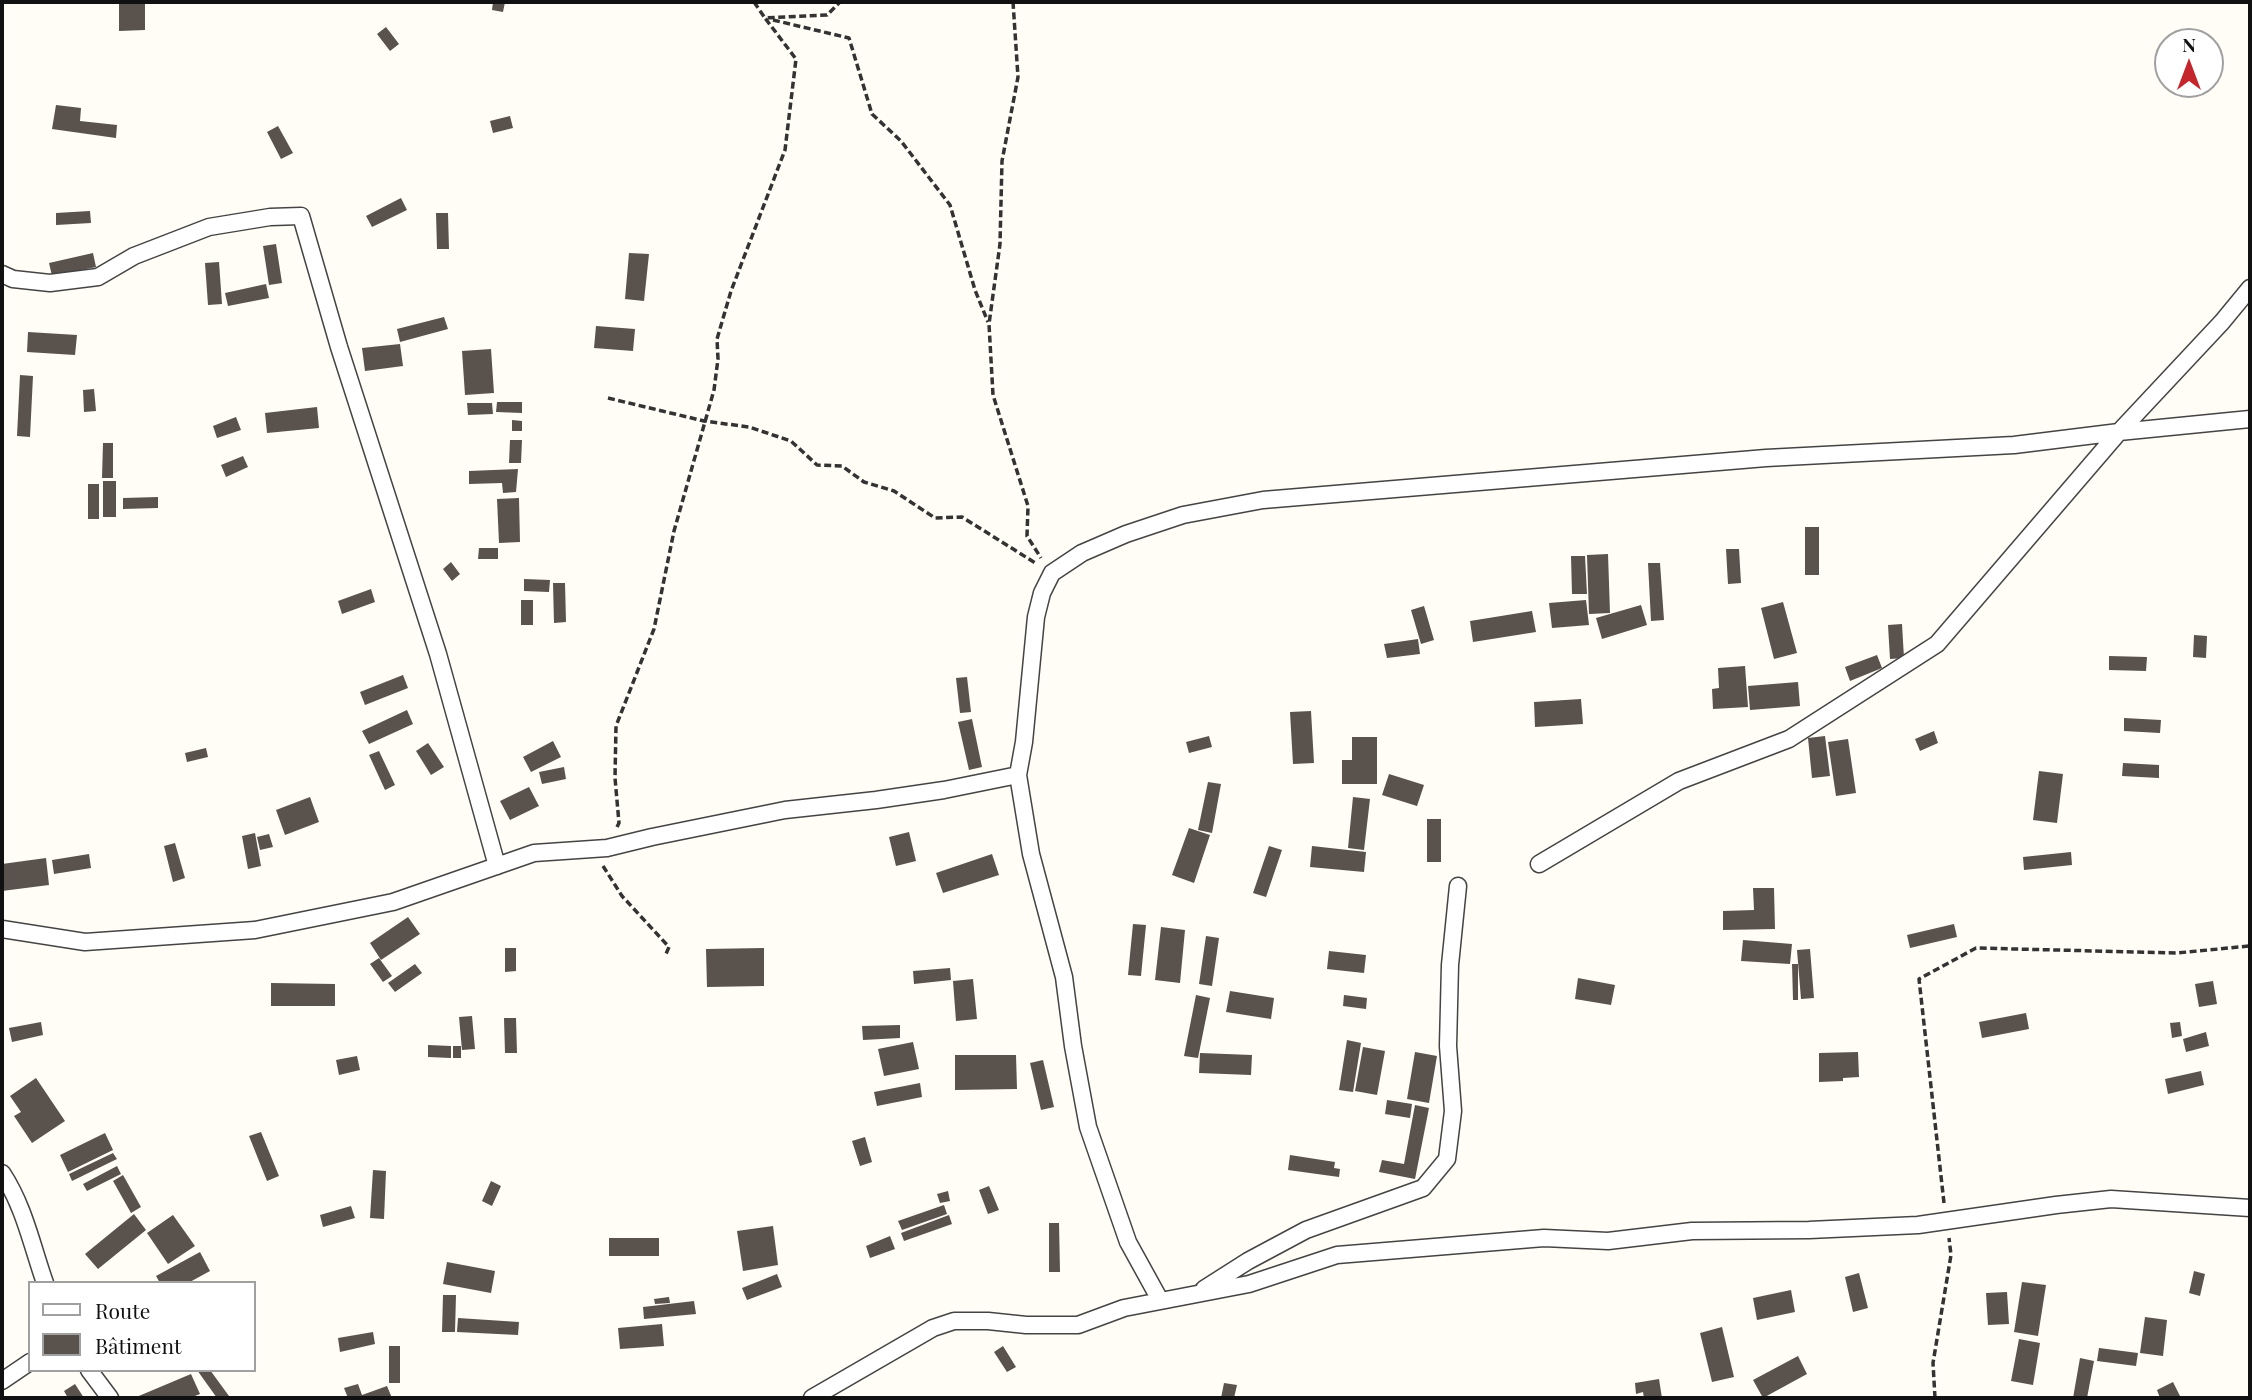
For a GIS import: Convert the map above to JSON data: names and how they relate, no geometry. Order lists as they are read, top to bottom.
{
  "legend": ["Route", "Bâtiment"],
  "north": "top"
}
